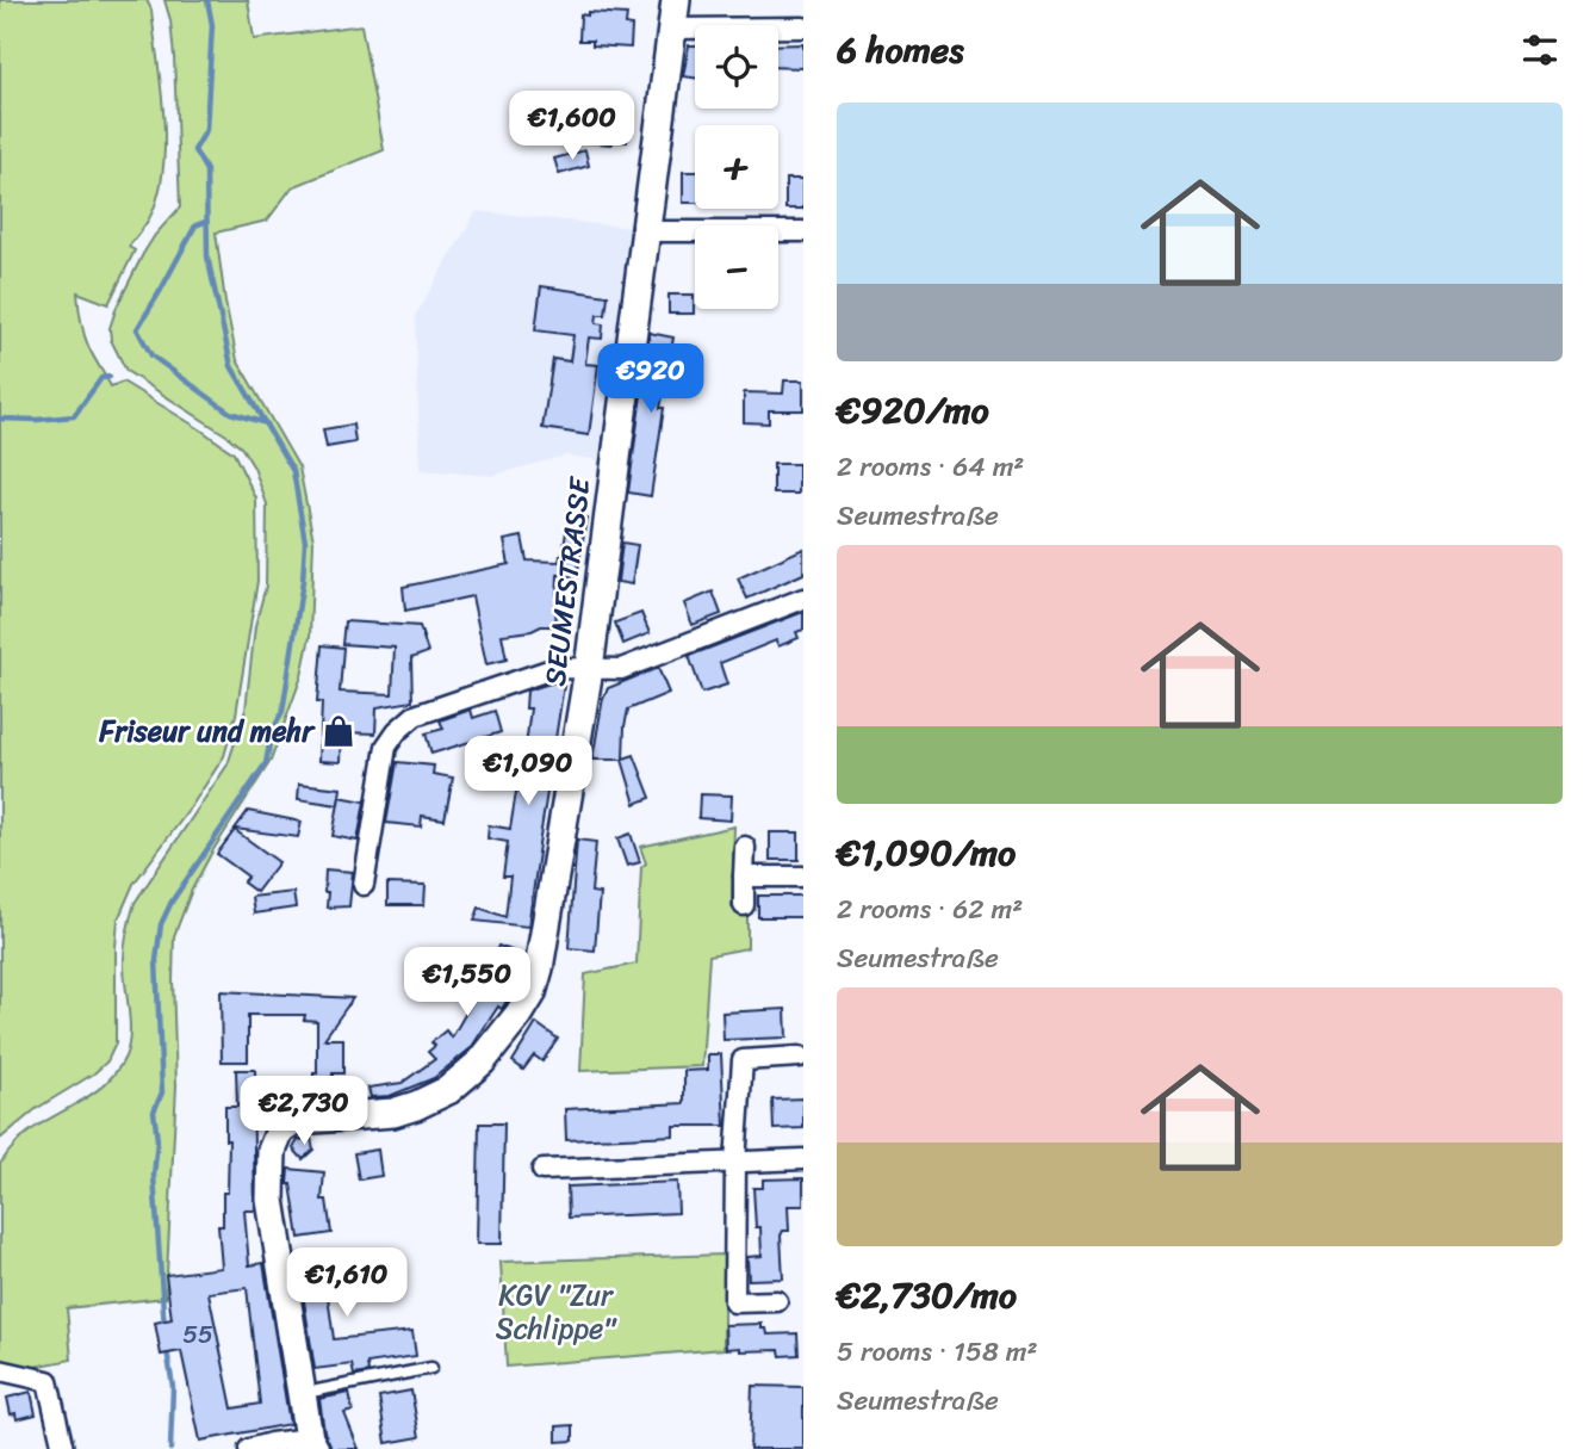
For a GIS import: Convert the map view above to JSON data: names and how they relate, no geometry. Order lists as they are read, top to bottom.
{
  "streets": {
    "street": ["SEUMESTRASSE"]
  },
  "parks": ["KGV \"Zur Schlippe\""],
  "places": {
    "shop": ["Friseur und mehr"]
  },
  "house_numbers": ["55"],
  "page": {
    "heading": "6 homes",
    "map_buttons": ["+", "−"],
    "price": [
      "€1,600",
      "€920",
      "€1,090",
      "€1,550",
      "€2,730",
      "€1,610"
    ],
    "list": [
      {
        "name": "€920/mo",
        "note": "2 rooms · 64 m² · Seumestraße"
      },
      {
        "name": "€1,090/mo",
        "note": "2 rooms · 62 m² · Seumestraße"
      },
      {
        "name": "€2,730/mo",
        "note": "5 rooms · 158 m² · Seumestraße"
      }
    ]
  }
}
